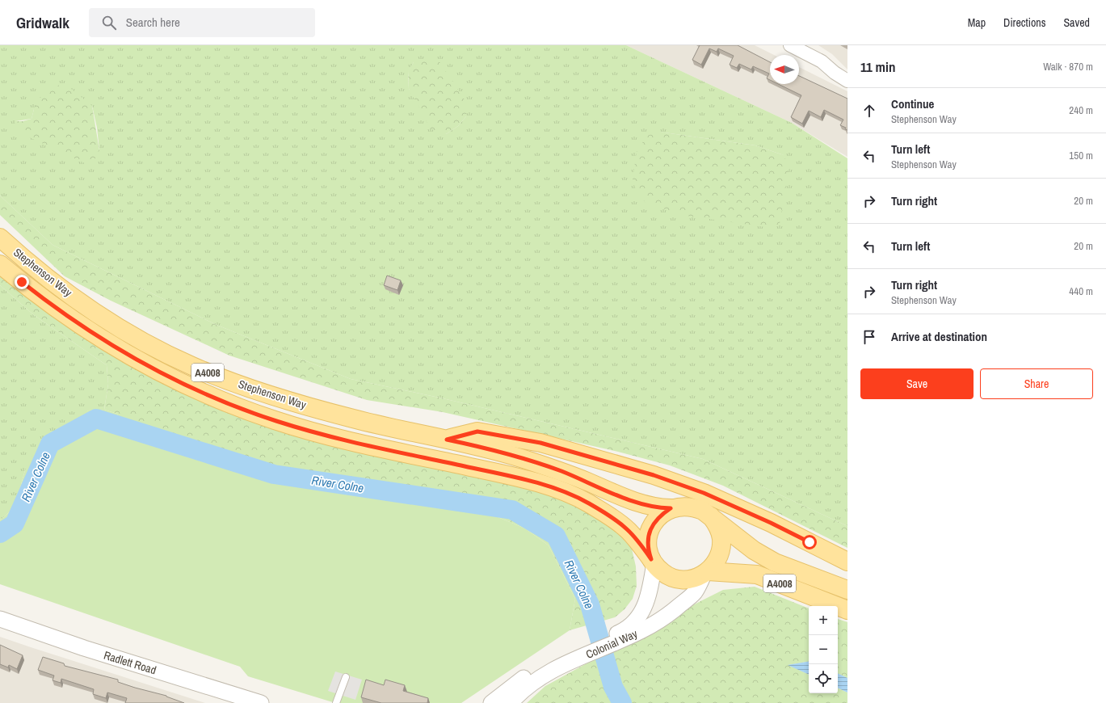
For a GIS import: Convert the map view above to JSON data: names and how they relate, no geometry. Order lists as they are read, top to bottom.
{
  "streets": {
    "main road": ["Stephenson Way", "A4008"],
    "street": ["Colonial Way", "Radlett Road"]
  },
  "crossings": [
    ["Stephenson Way", "A4008"],
    ["Stephenson Way", "Colonial Way"],
    ["A4008", "Colonial Way"]
  ],
  "water": ["River Colne"],
  "north": "left",
  "page": {
    "header": "Gridwalk",
    "search": "Search here",
    "nav": ["Map", "Directions", "Saved"],
    "heading": ["11 min", "Walk · 870 m"],
    "list": [
      ["Continue", "Stephenson Way", "240 m"],
      ["Turn left", "Stephenson Way", "150 m"],
      ["Turn right", "20 m"],
      ["Turn left", "20 m"],
      ["Turn right", "Stephenson Way", "440 m"],
      "Arrive at destination"
    ],
    "buttons": ["Save", "Share"],
    "map_buttons": ["+", "−"]
  }
}
